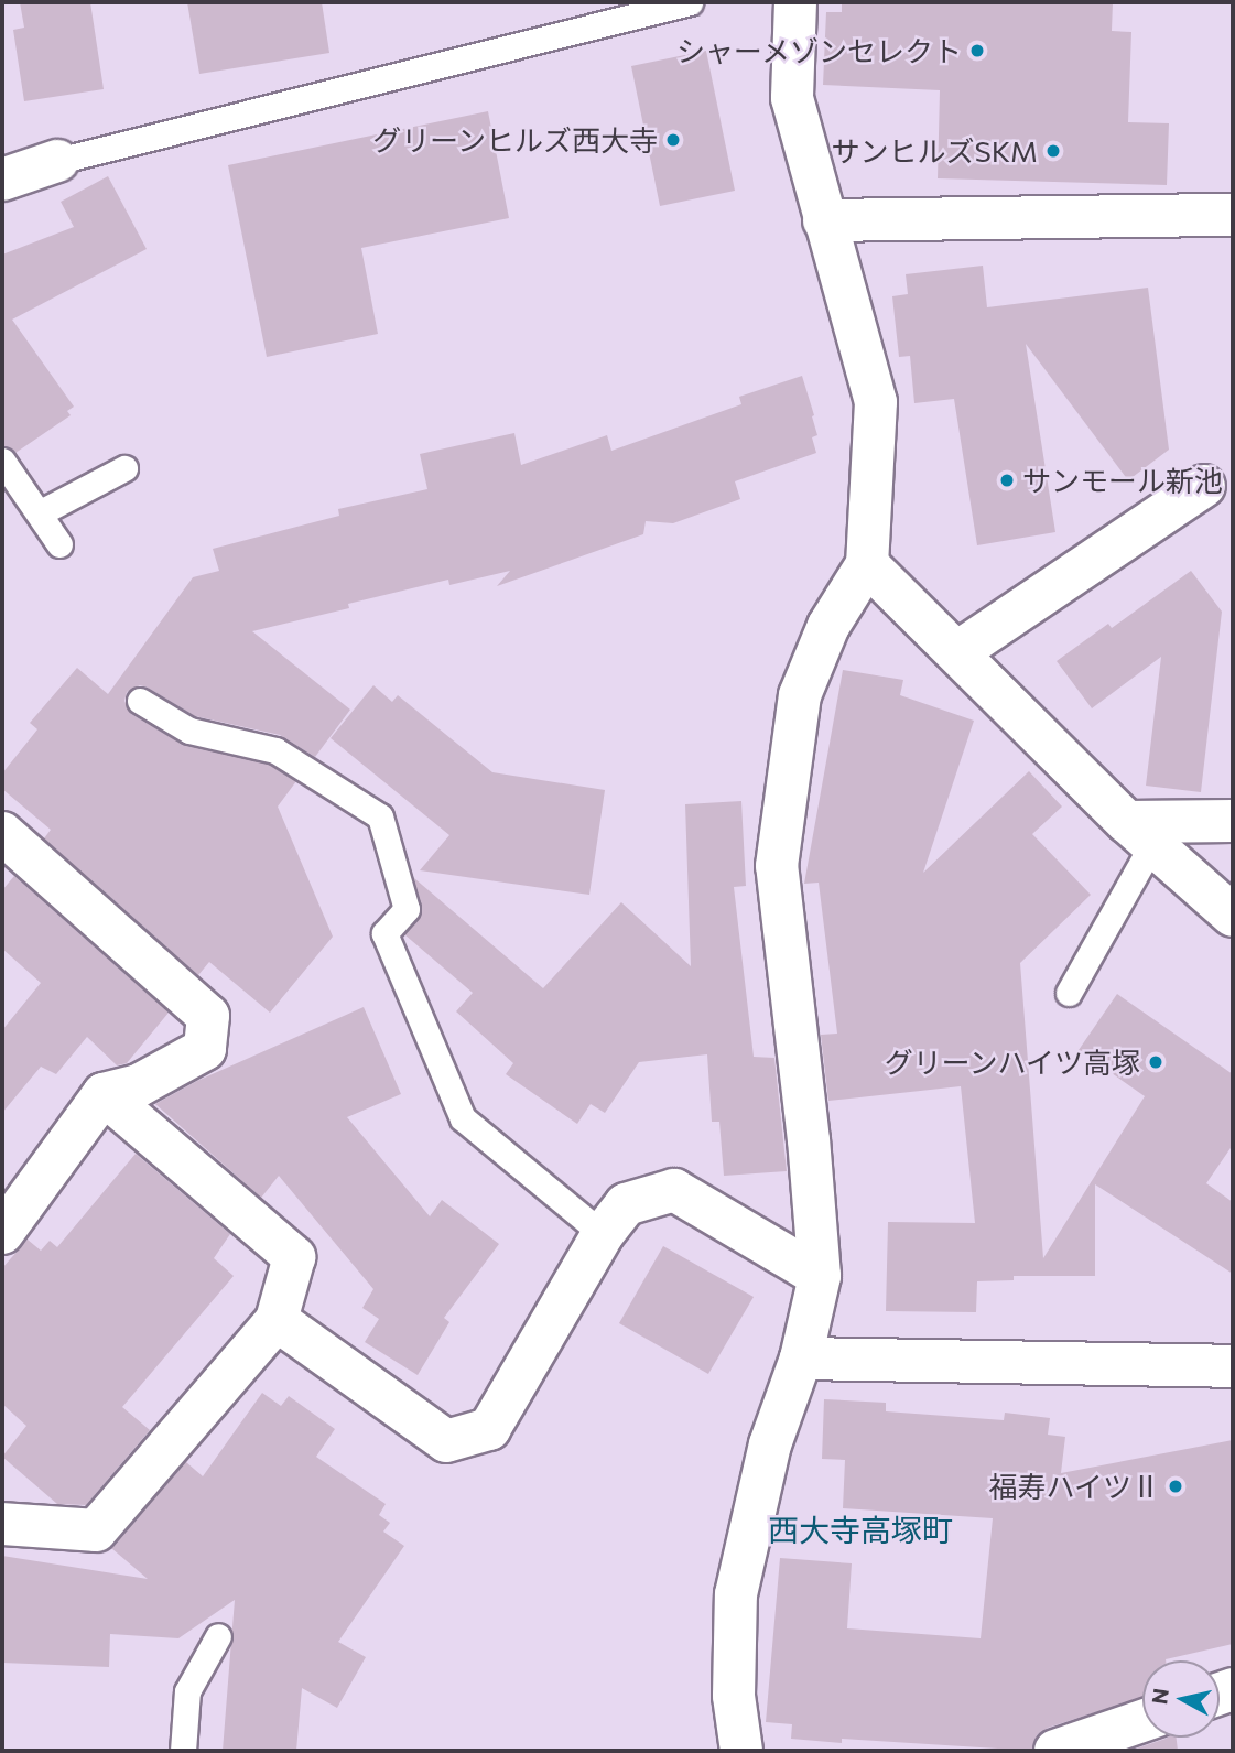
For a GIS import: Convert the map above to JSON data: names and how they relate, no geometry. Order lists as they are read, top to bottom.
{
  "districts": ["西大寺高塚町"],
  "places": [
    "シャーメゾンセレクト",
    "グリーンヒルズ西大寺",
    "サンヒルズSKM",
    "サンモール新池",
    "グリーンハイツ高塚",
    "福寿ハイツⅡ"
  ],
  "north": "left"
}
